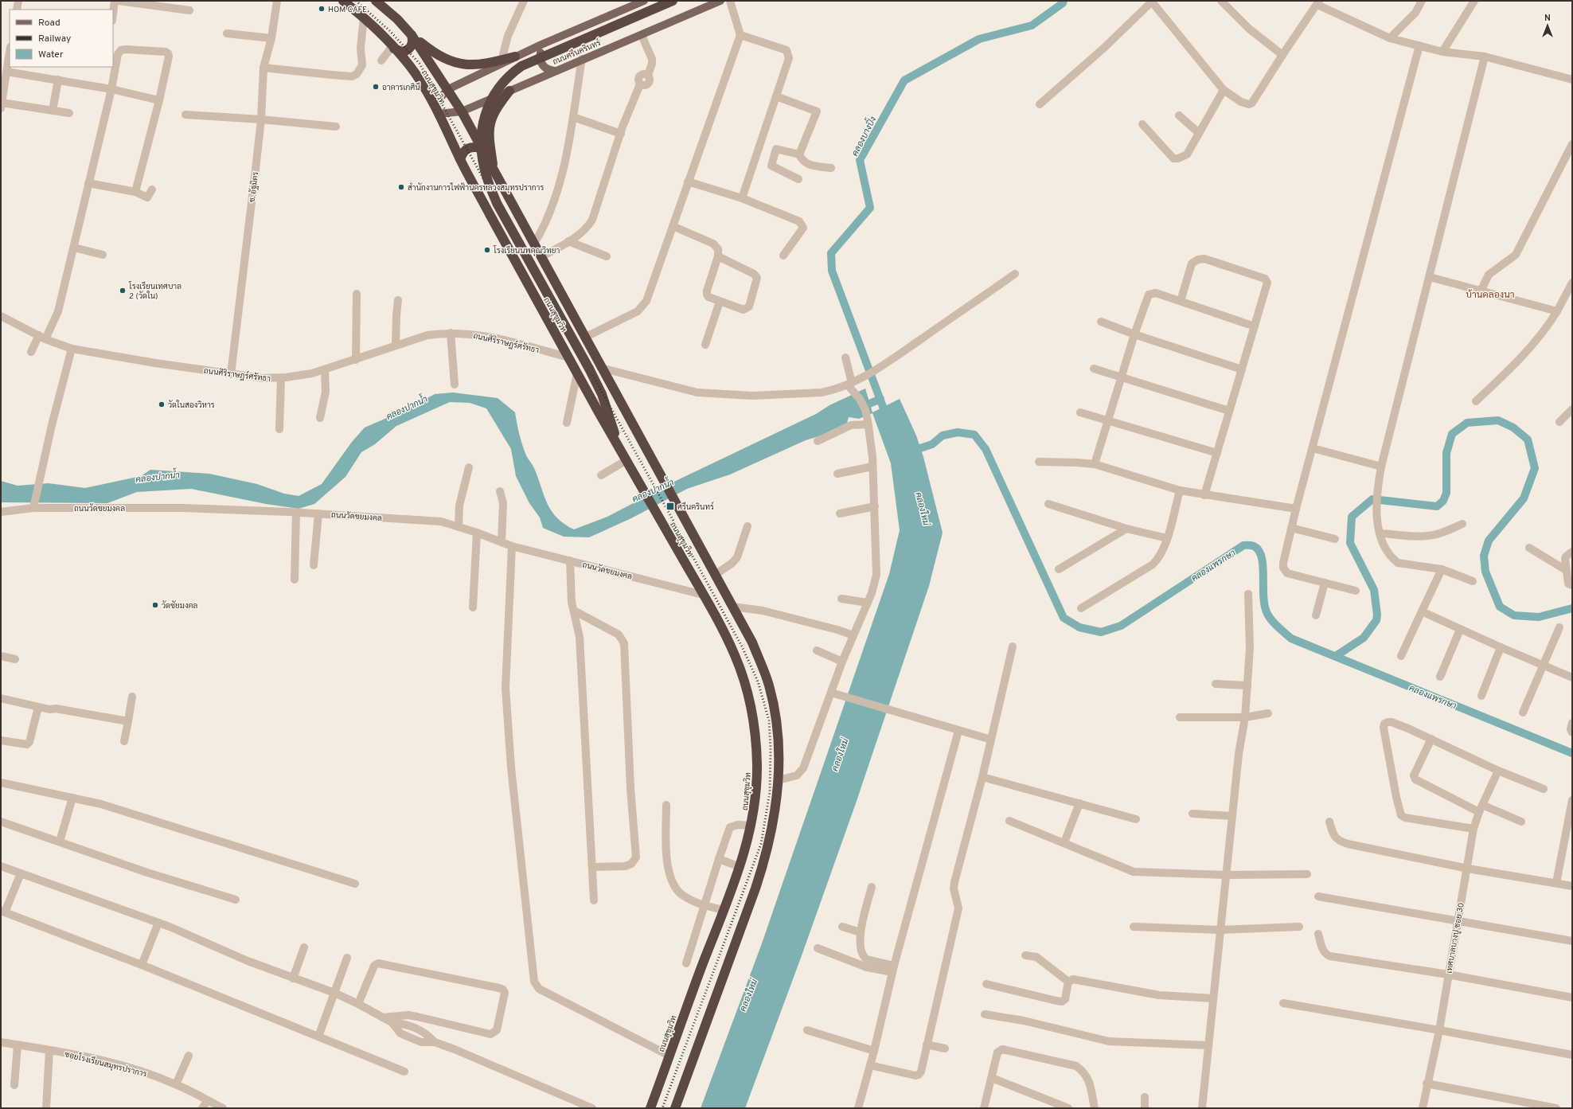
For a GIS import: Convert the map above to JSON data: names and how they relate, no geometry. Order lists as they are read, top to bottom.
{
  "streets": {
    "highway": ["ถนนสุขุมวิท"],
    "main road": ["ถนนศรีนครินทร์"],
    "street": [
      "ซ. อัฐมิตร",
      "ถนนศิริราษฎร์ศรัทธา",
      "ถนนวัดชยมงคล",
      "เทศบาลบางปู ซอย 30",
      "ซอยโรงเรียนสมุทรปราการ"
    ]
  },
  "crossings": [
    ["ถนนศรีนครินทร์", "ถนนสุขุมวิท"],
    ["ถนนสุขุมวิท", "ถนนศิริราษฎร์ศรัทธา"],
    ["ถนนสุขุมวิท", "ถนนวัดชยมงคล"],
    ["ซ. อัฐมิตร", "ถนนศิริราษฎร์ศรัทธา"]
  ],
  "districts": ["บ้านคลองนา"],
  "water": [
    "คลองบางปิ้ง",
    "คลองปากน้ำ",
    "คลองใหม่",
    "คลองแพรกษา"
  ],
  "places": {
    "other": [
      "HOM CAFE",
      "อาคารเกศินี",
      "สำนักงานการไฟฟ้านครหลวงสมุทรปราการ",
      "โรงเรียนนพคุณวิทยา",
      "โรงเรียนเทศบาล 2 (วัดใน)",
      "วัดในสองวิหาร",
      "วัดชัยมงคล"
    ],
    "transit": ["ศรีนครินทร์"]
  },
  "legend": ["Road", "Railway", "Water"],
  "north": "top"
}
